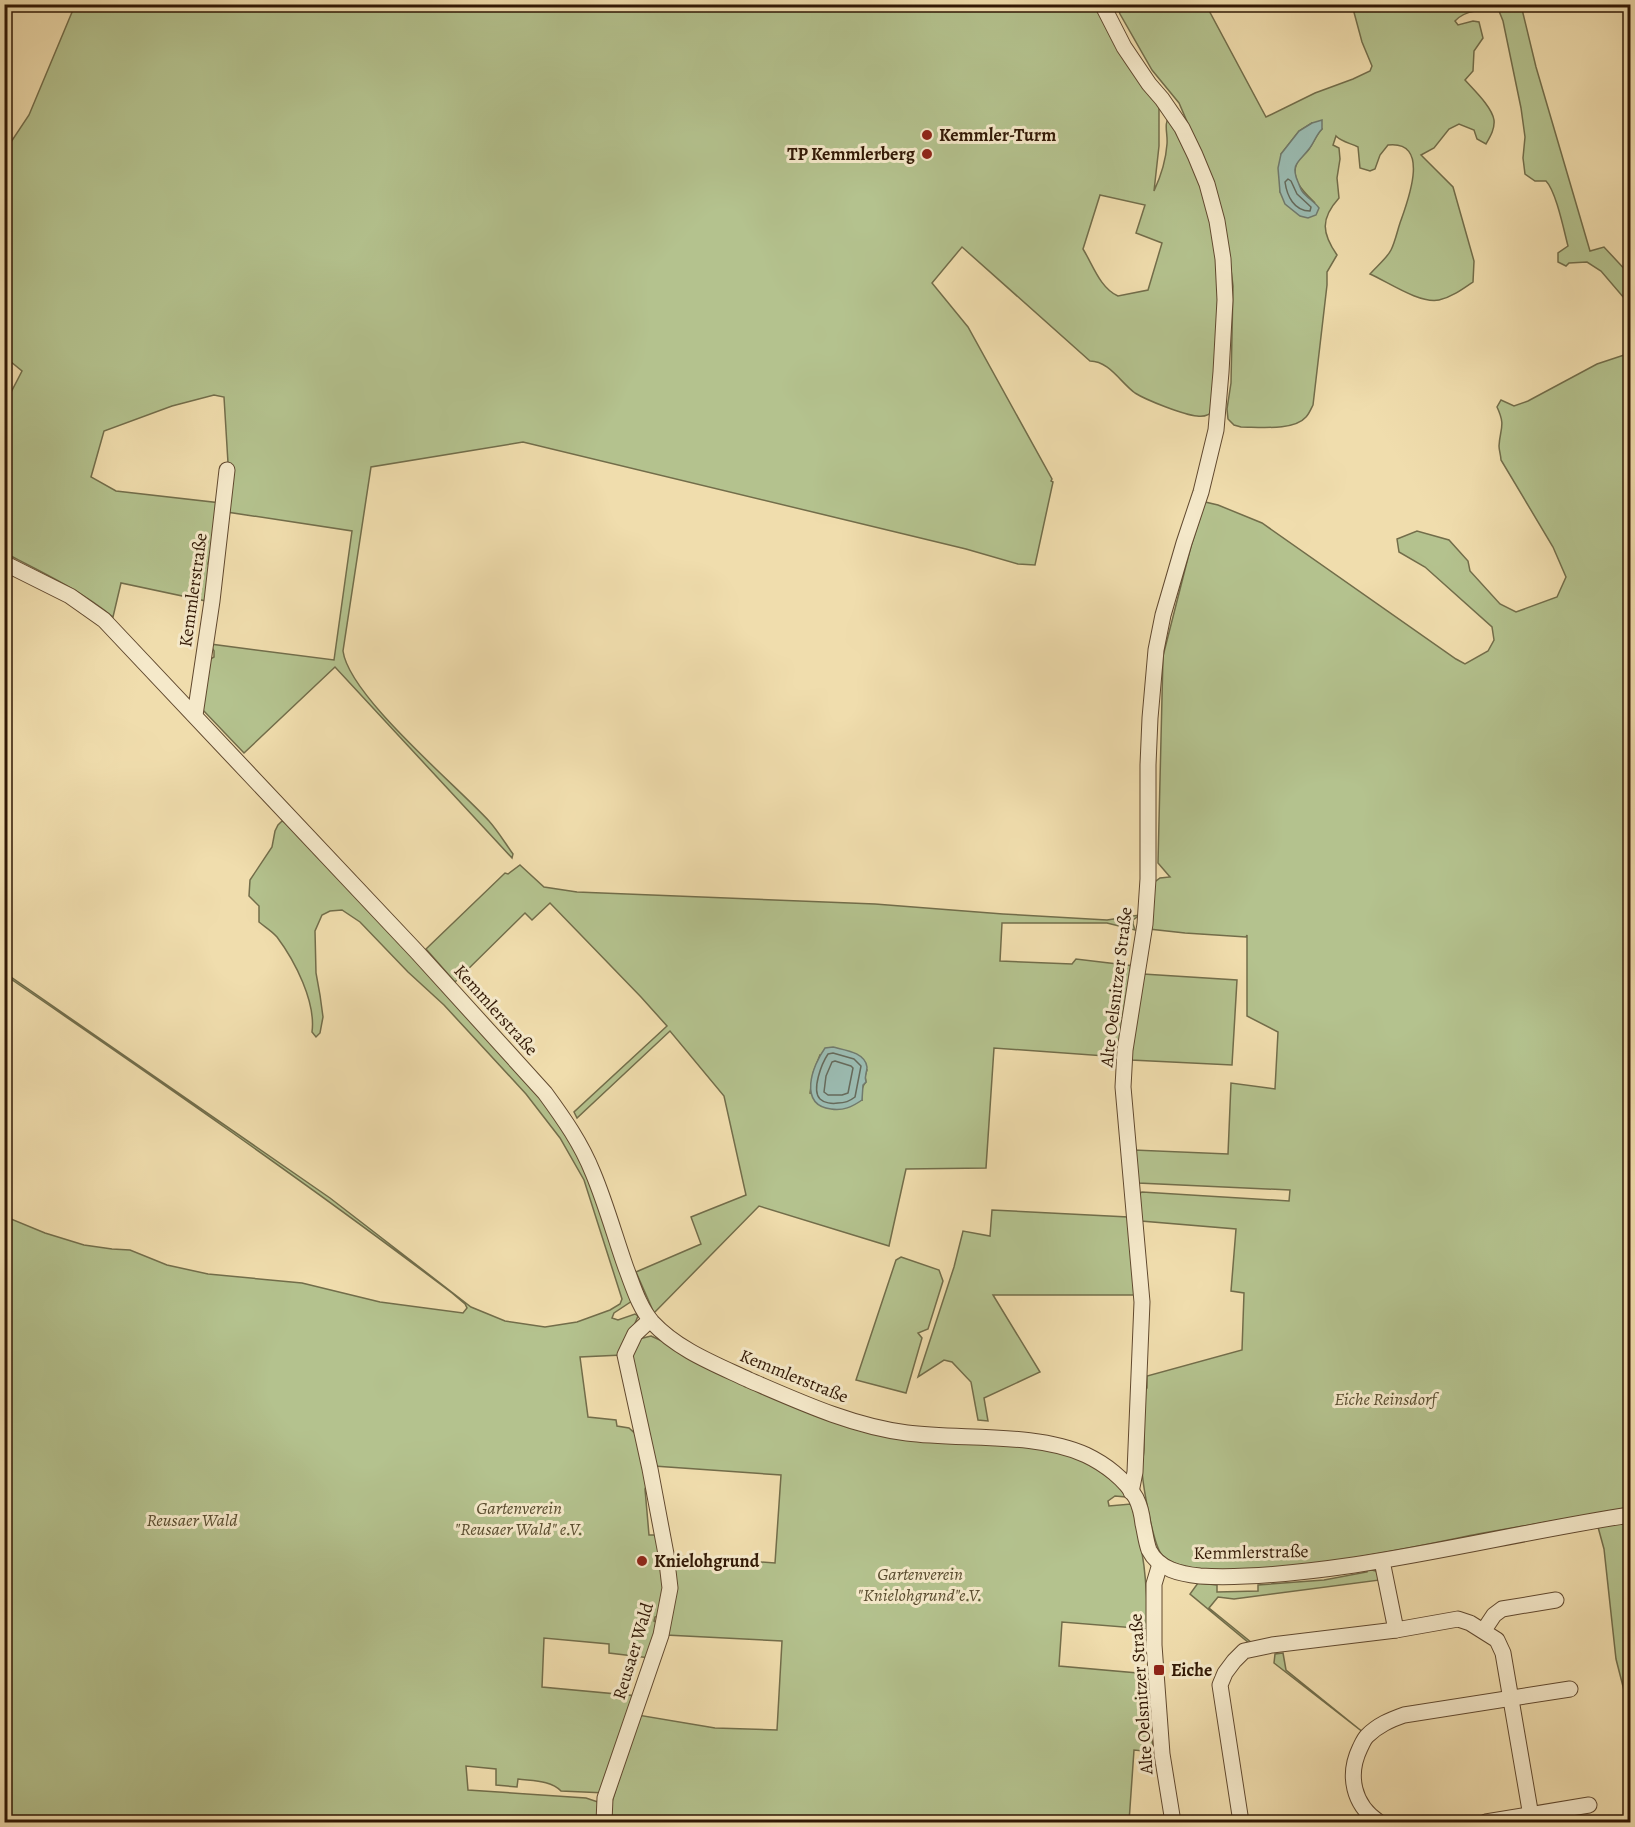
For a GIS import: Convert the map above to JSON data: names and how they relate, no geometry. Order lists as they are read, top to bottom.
{
  "streets": {
    "street": ["Kemmlerstraße", "Alte Oelsnitzer Straße", "Reusaer Wald"]
  },
  "crossings": [
    ["Kemmlerstraße", "Alte Oelsnitzer Straße"],
    ["Kemmlerstraße", "Reusaer Wald"]
  ],
  "parks": [
    "Eiche Reinsdorf",
    "Gartenverein \"Reusaer Wald\" e.V.",
    "Reusaer Wald",
    "Gartenverein \"Knielohgrund\"e.V."
  ],
  "places": {
    "other": ["Kemmler-Turm", "TP Kemmlerberg", "Knielohgrund"],
    "transit": ["Eiche"]
  }
}
